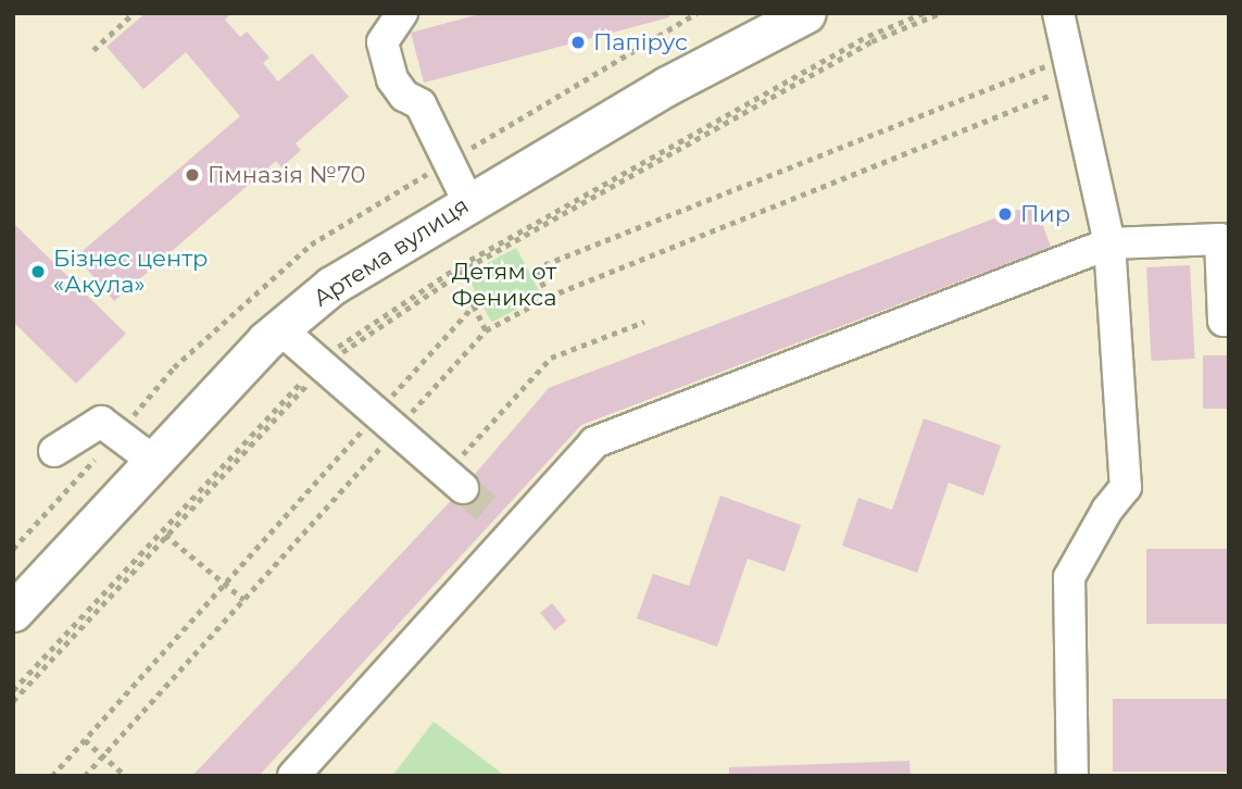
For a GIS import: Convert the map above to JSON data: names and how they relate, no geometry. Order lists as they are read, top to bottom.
{
  "streets": {
    "main road": ["Артема вулиця"]
  },
  "parks": ["Детям от Феникса"],
  "places": [
    "Папірус",
    "Гімназія №70",
    "Пир",
    "Бізнес центр «Акула»"
  ]
}
